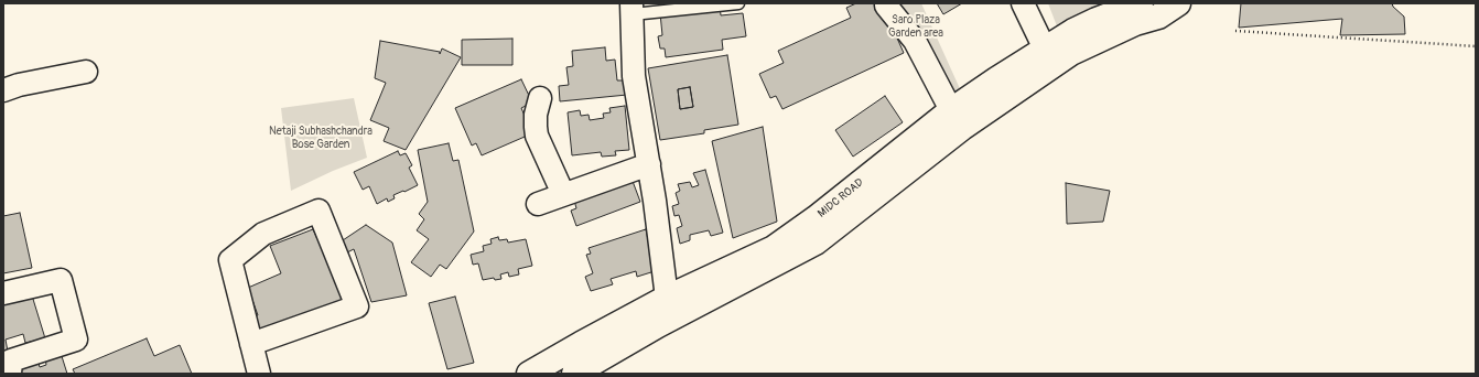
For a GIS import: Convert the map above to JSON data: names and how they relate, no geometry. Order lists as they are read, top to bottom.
{
  "streets": {
    "street": ["MIDC ROAD"]
  },
  "parks": ["Saro Plaza Garden area", "Netaji Subhashchandra Bose Garden"]
}
